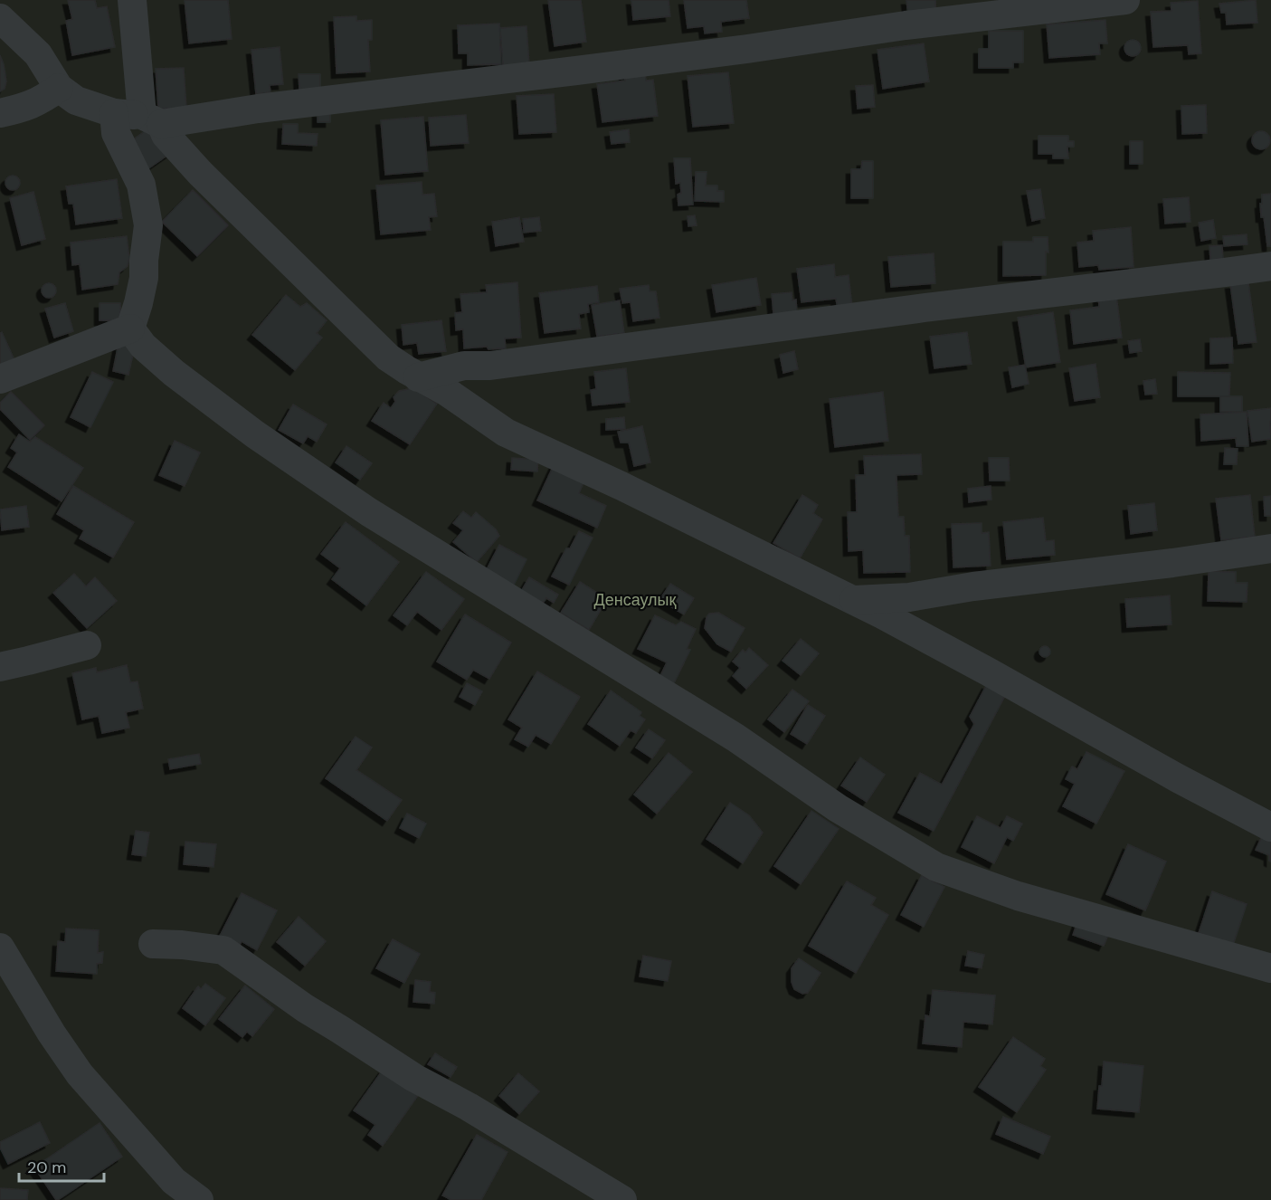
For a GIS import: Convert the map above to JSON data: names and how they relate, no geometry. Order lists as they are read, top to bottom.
{
  "parks": ["Денсаулық"],
  "scale_bar": "20 m"
}
